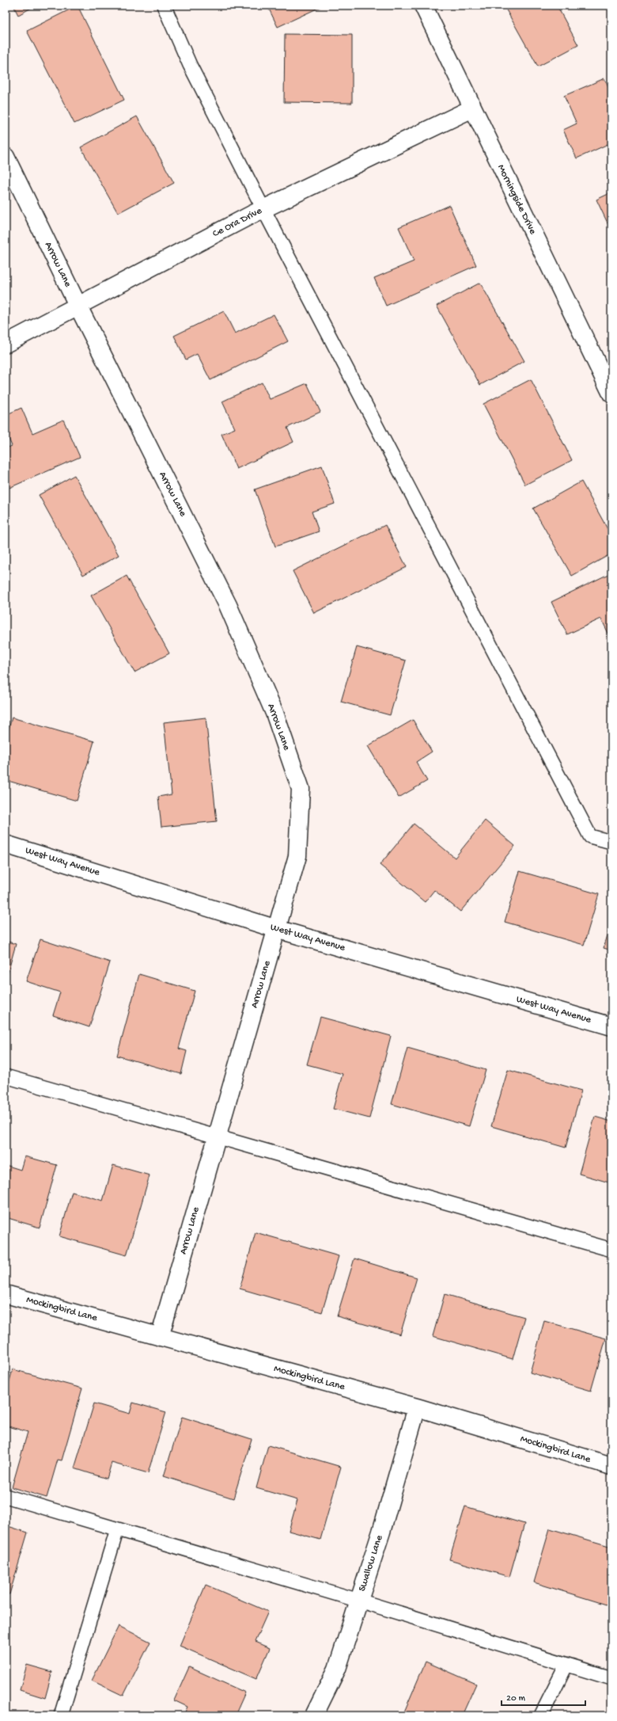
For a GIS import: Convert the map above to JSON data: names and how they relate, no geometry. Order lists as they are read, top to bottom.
{
  "streets": {
    "street": [
      "Morningside Drive",
      "Ce Ora Drive",
      "Arrow Lane",
      "West Way Avenue",
      "Mockingbird Lane",
      "Swallow Lane"
    ]
  },
  "crossings": [
    ["Morningside Drive", "Ce Ora Drive"],
    ["Ce Ora Drive", "Arrow Lane"],
    ["Arrow Lane", "West Way Avenue"],
    ["Arrow Lane", "Mockingbird Lane"],
    ["Mockingbird Lane", "Swallow Lane"]
  ],
  "scale_bar": "20 m"
}
